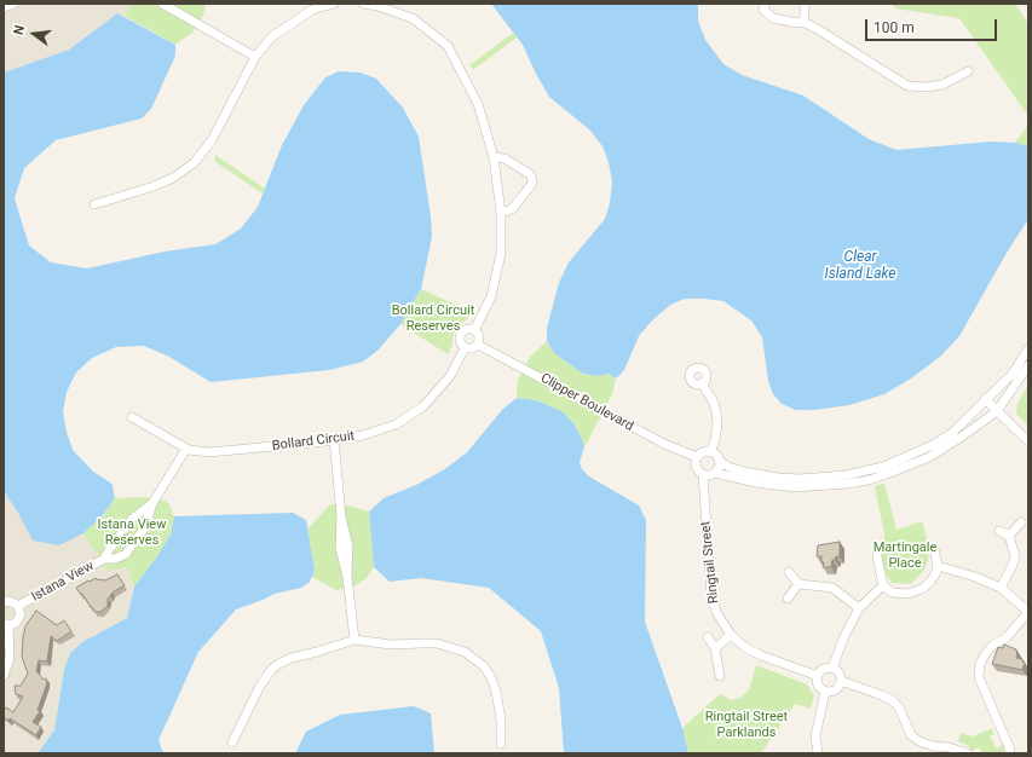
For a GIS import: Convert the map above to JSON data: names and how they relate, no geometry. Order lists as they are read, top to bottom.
{
  "streets": {
    "street": [
      "Clipper Boulevard",
      "Bollard Circuit",
      "Ringtail Street",
      "Istana View"
    ]
  },
  "crossings": [
    ["Clipper Boulevard", "Bollard Circuit"],
    ["Clipper Boulevard", "Ringtail Street"]
  ],
  "water": ["Clear Island Lake"],
  "parks": [
    "Bollard Circuit Reserves",
    "Istana View Reserves",
    "Martingale Place",
    "Ringtail Street Parklands"
  ],
  "scale_bar": "100 m",
  "north": "left"
}
